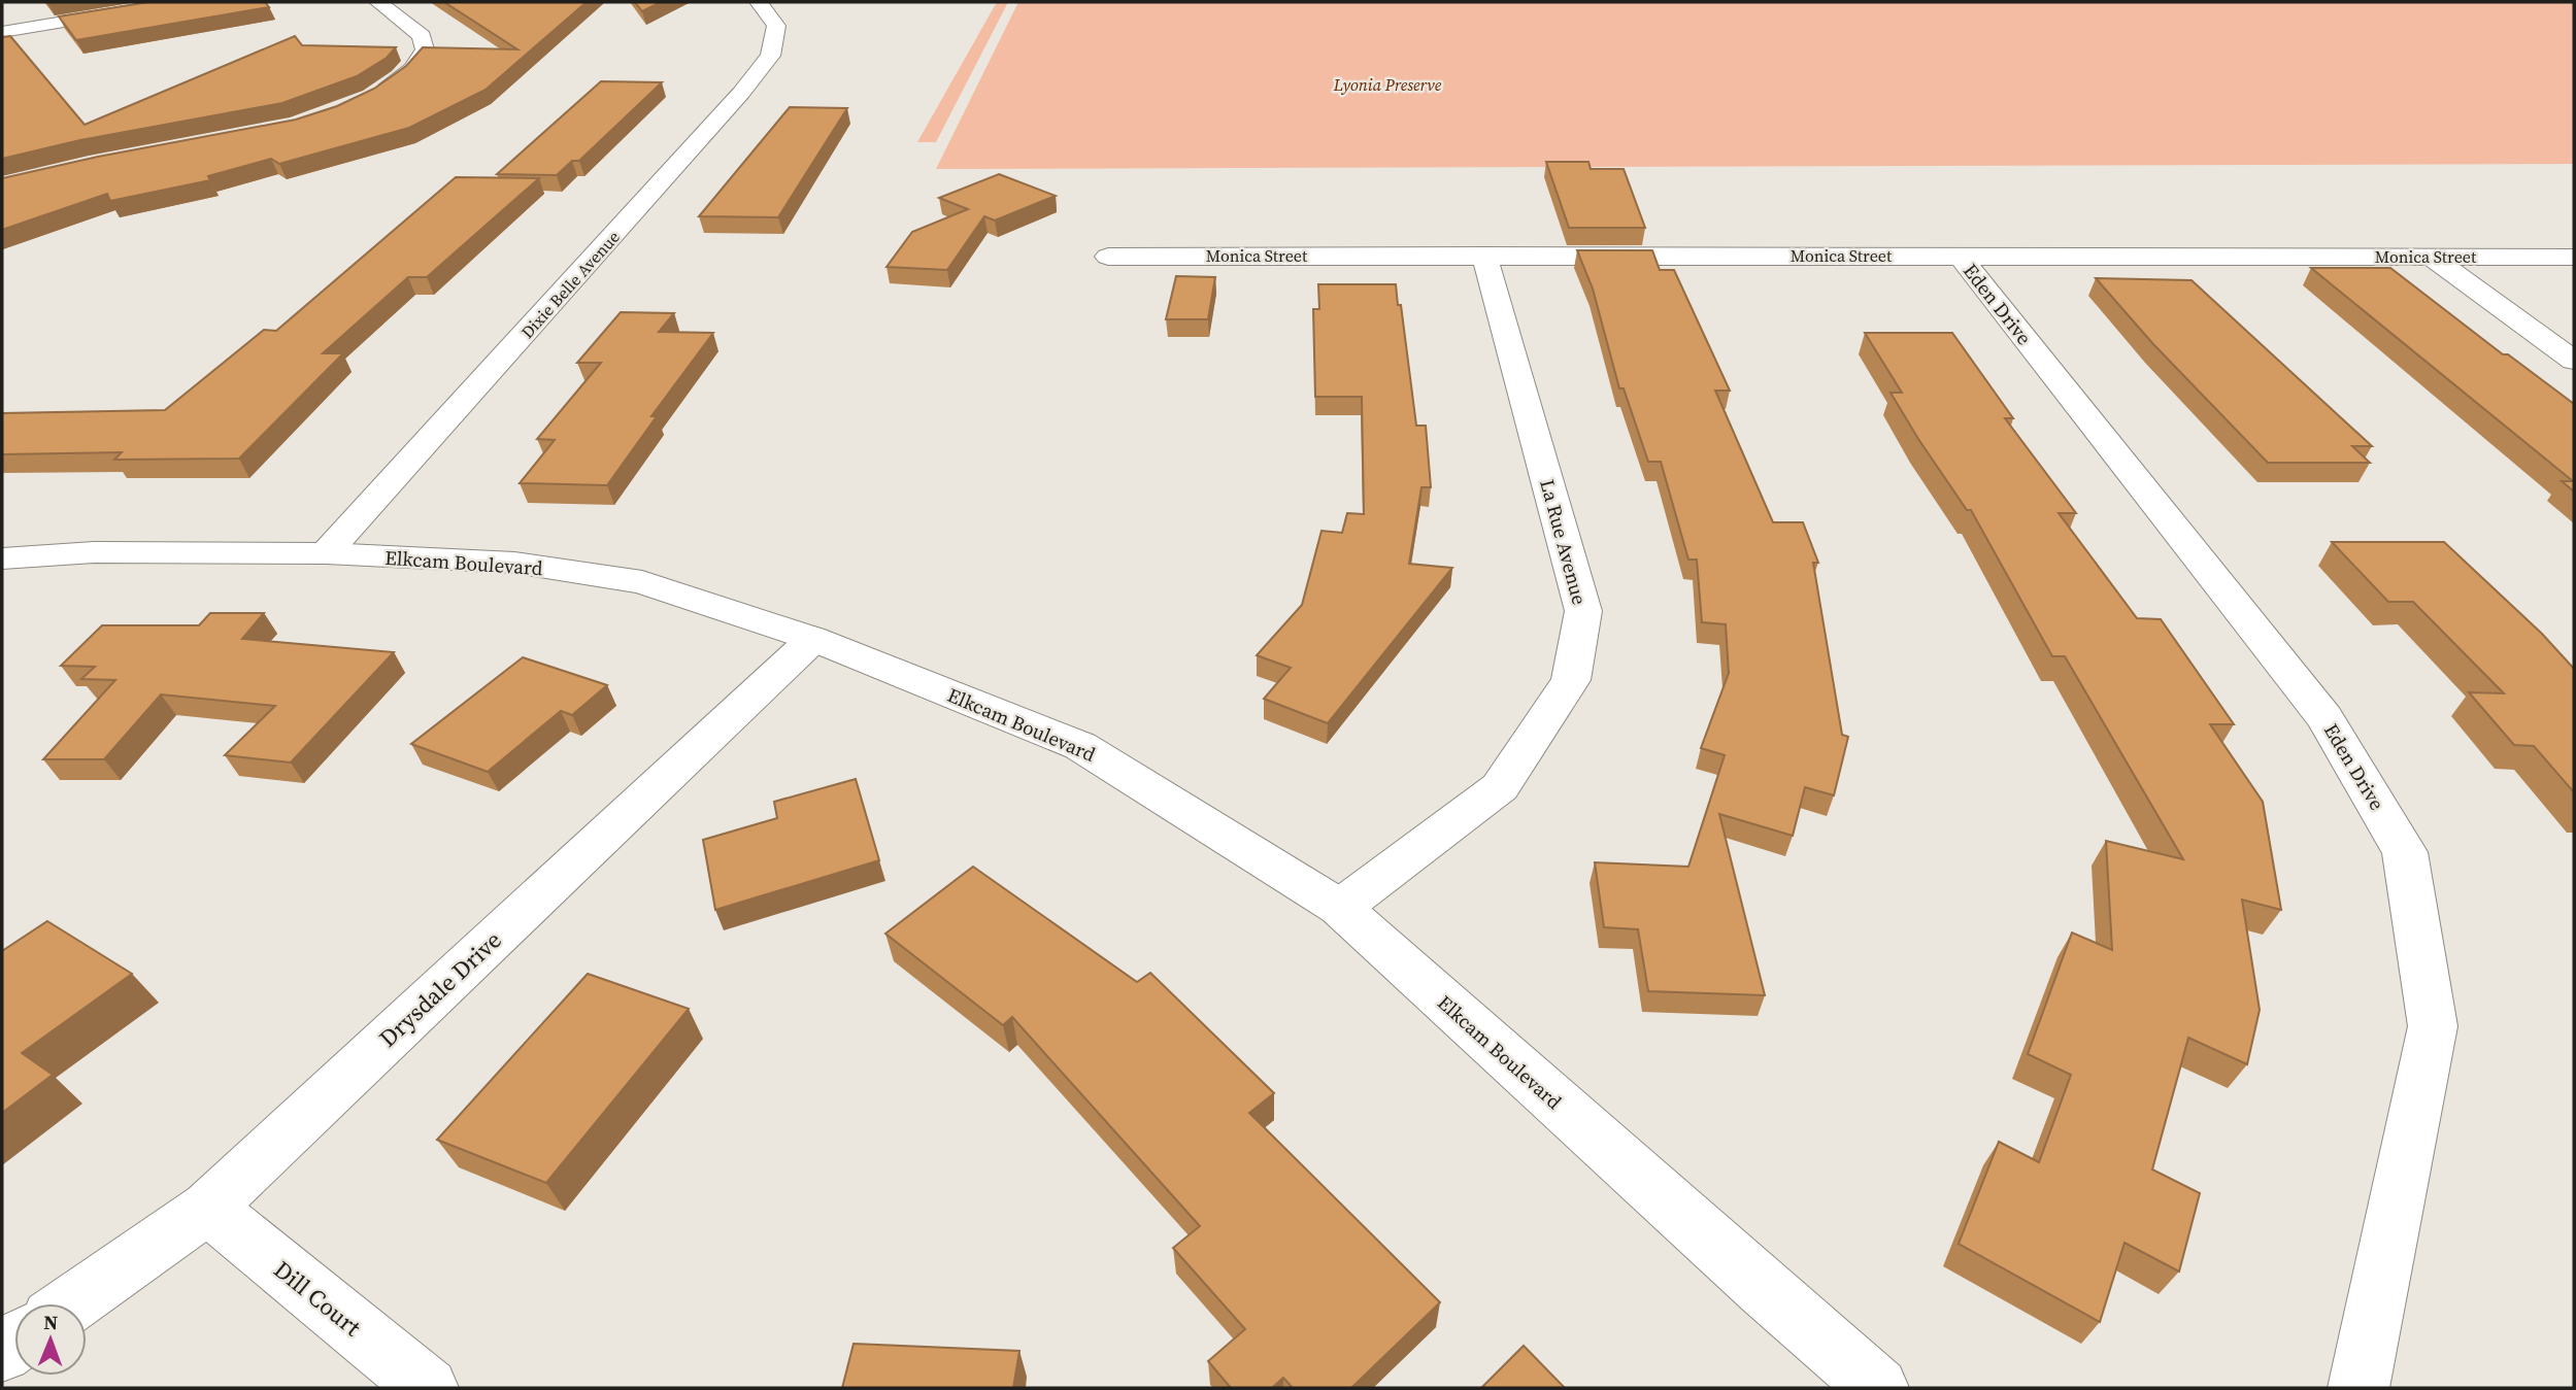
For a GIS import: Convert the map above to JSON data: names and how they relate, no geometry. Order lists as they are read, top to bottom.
{
  "streets": {
    "street": [
      "Monica Street",
      "Dixie Belle Avenue",
      "Eden Drive",
      "La Rue Avenue",
      "Elkcam Boulevard",
      "Drysdale Drive",
      "Dill Court"
    ]
  },
  "crossings": [
    ["Monica Street", "Eden Drive"],
    ["Monica Street", "La Rue Avenue"],
    ["Dixie Belle Avenue", "Elkcam Boulevard"],
    ["La Rue Avenue", "Elkcam Boulevard"],
    ["Elkcam Boulevard", "Drysdale Drive"],
    ["Drysdale Drive", "Dill Court"]
  ],
  "parks": ["Lyonia Preserve"],
  "north": "top"
}
